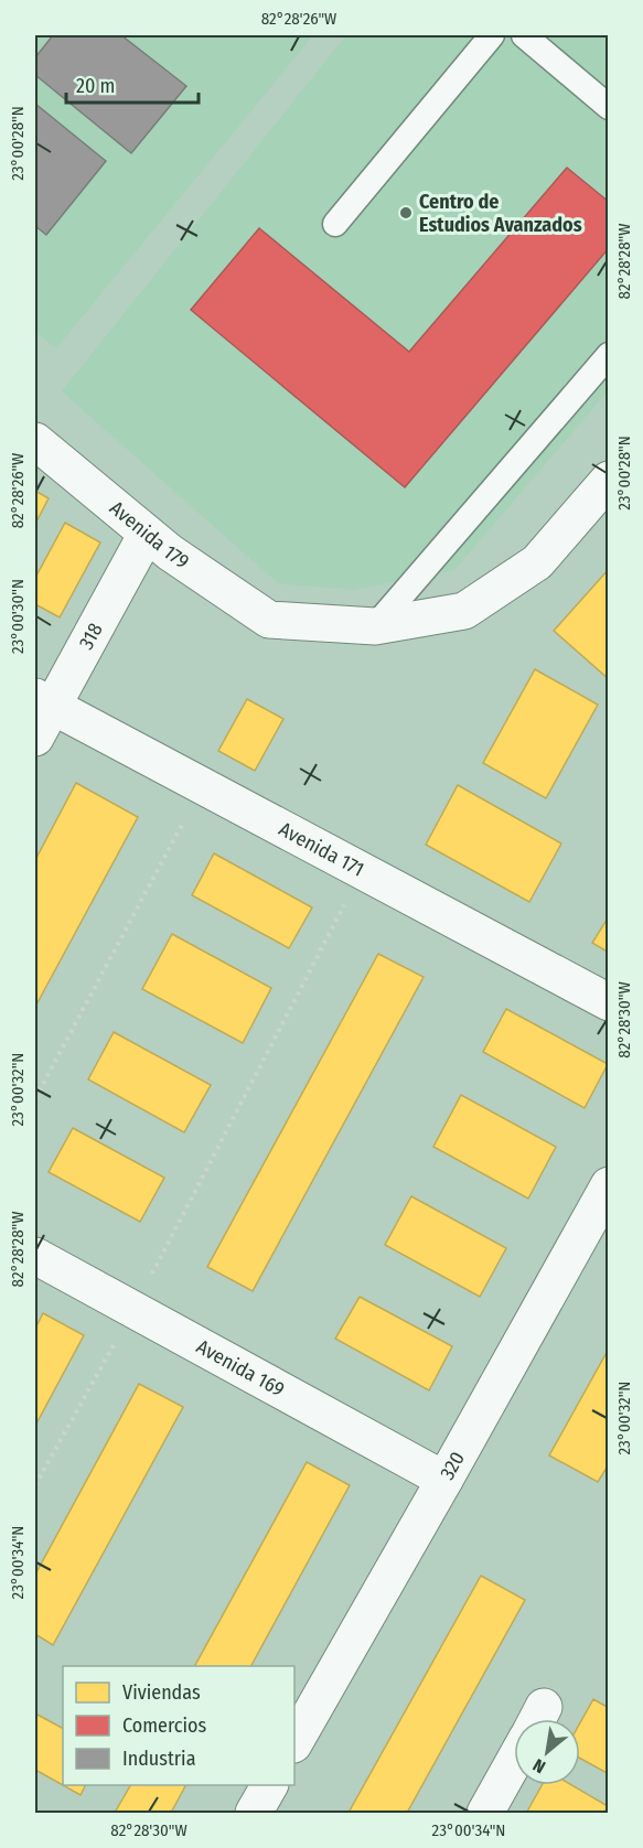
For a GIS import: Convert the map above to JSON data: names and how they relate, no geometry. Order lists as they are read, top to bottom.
{
  "streets": {
    "street": [
      "Avenida 179",
      "318",
      "Avenida 171",
      "Avenida 169",
      "320"
    ]
  },
  "crossings": [
    ["Avenida 179", "318"],
    ["318", "Avenida 171"],
    ["Avenida 169", "320"]
  ],
  "places": ["Centro de Estudios Avanzados"],
  "legend": ["Viviendas", "Comercios", "Industria"],
  "scale_bar": "20 m",
  "north": "bottom left",
  "coordinates": [
    "82°28'26\"W",
    "23°00'28\"N",
    "82°28'28\"W",
    "23°00'30\"N",
    "82°28'30\"W",
    "23°00'32\"N",
    "23°00'34\"N"
  ]
}
